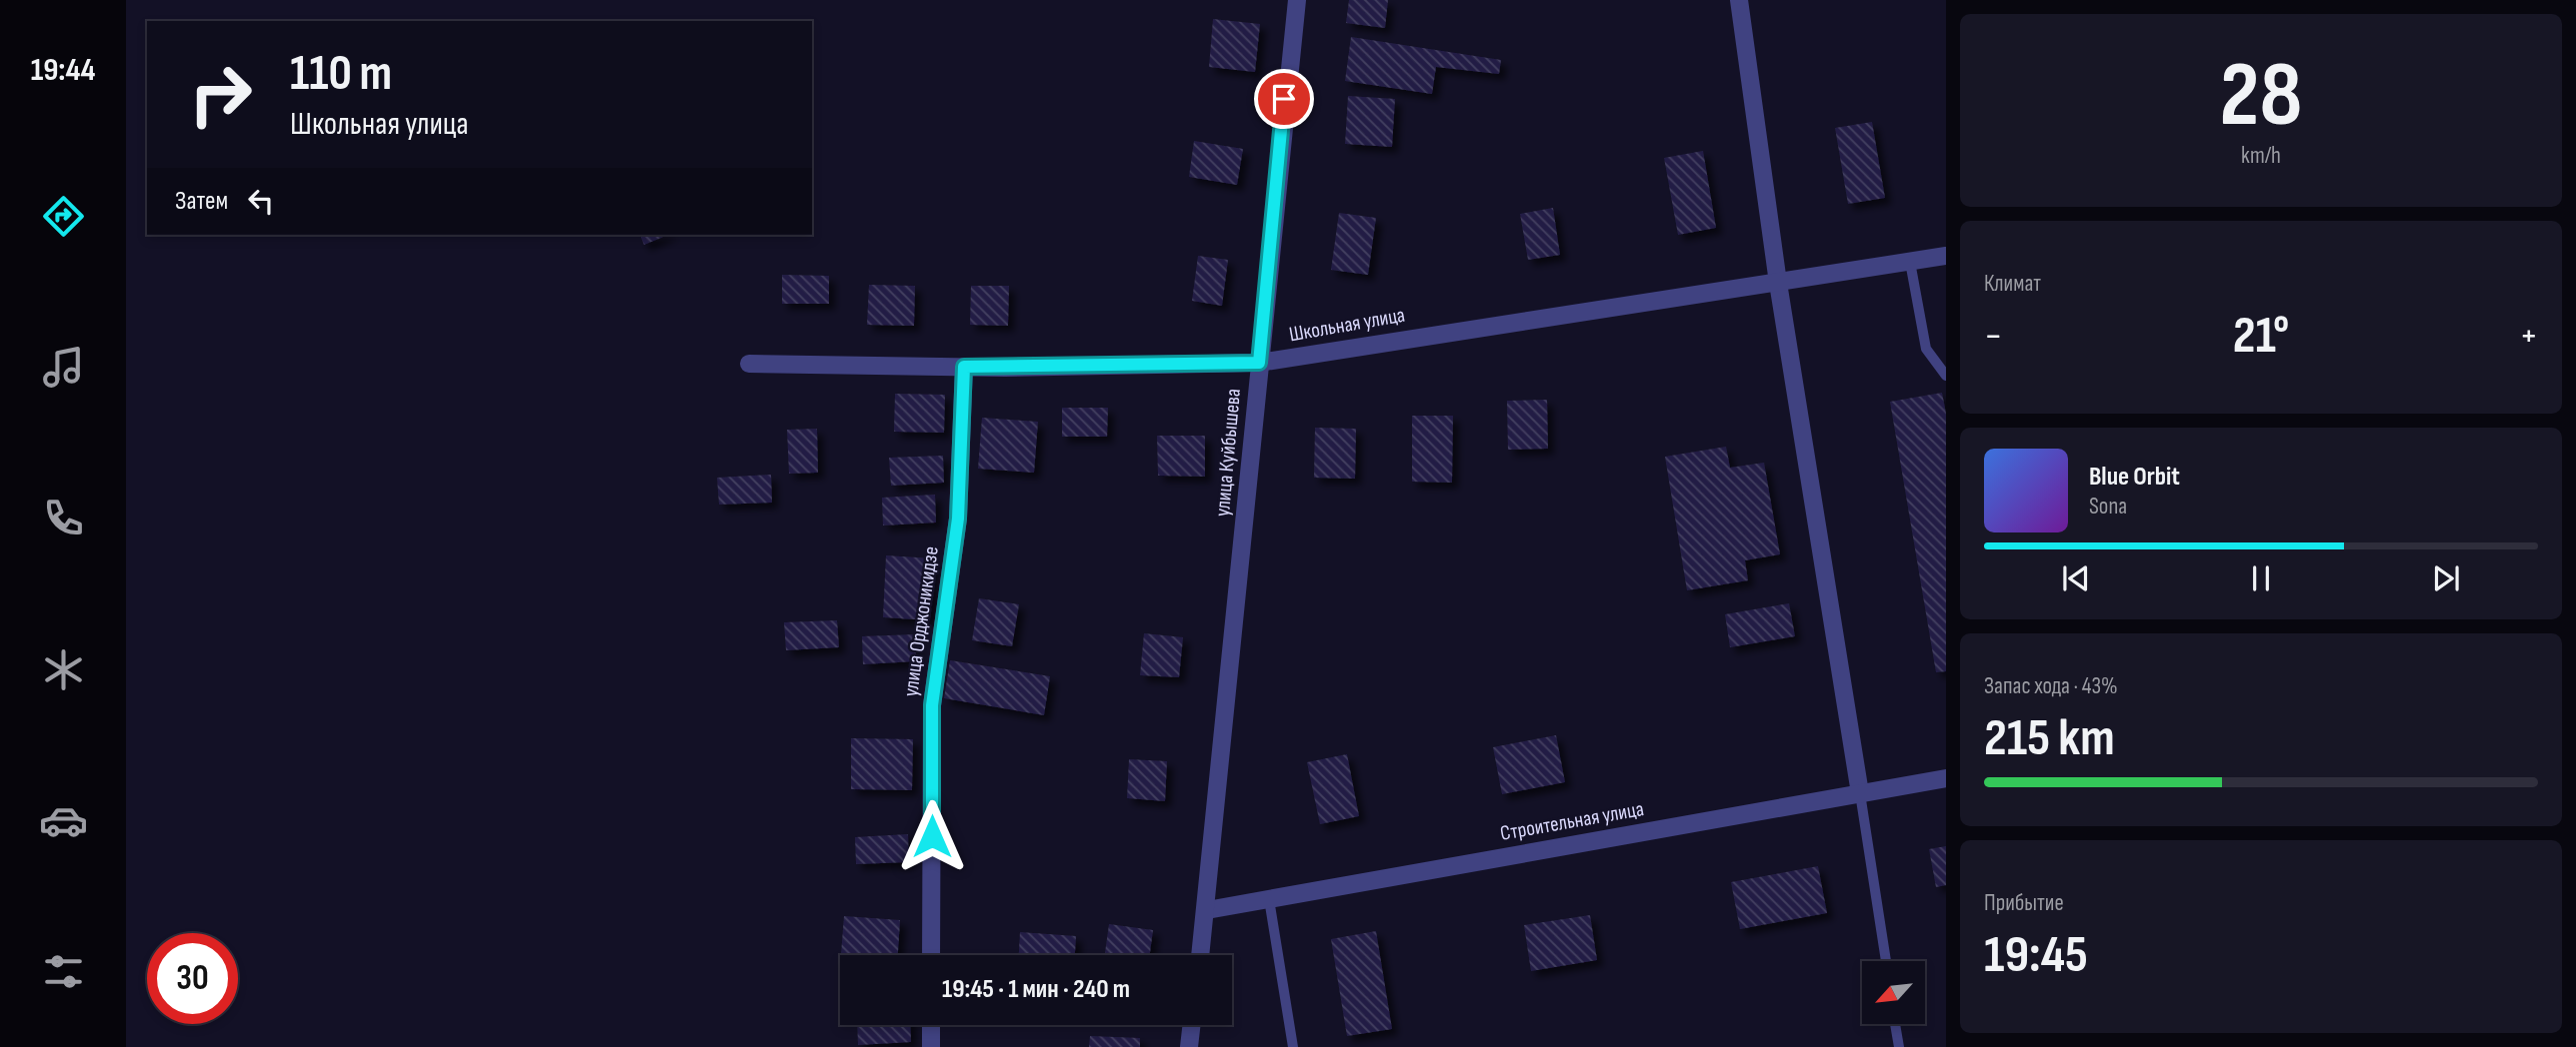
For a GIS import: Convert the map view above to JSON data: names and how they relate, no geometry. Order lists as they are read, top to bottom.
{
  "streets": {
    "street": [
      "Школьная улица",
      "улица Куйбышева",
      "улица Орджоникидзе",
      "Строительная улица"
    ]
  },
  "crossings": [
    ["Школьная улица", "улица Куйбышева"],
    ["Школьная улица", "улица Орджоникидзе"],
    ["улица Куйбышева", "Строительная улица"]
  ],
  "north": "bottom left",
  "page": {
    "tabs": "19:44",
    "tile": [
      ["28", "km/h"],
      "Климат",
      ["Запас хода · 43%", "215 km"],
      ["Прибытие", "19:45"]
    ],
    "turn": ["110 m", "Школьная улица"],
    "then": "Затем",
    "heat": ["−", "21°", "+"],
    "song": ["Blue Orbit", "Sona"],
    "limit": "30",
    "trip": "19:45 · 1 мин · 240 m"
  }
}
